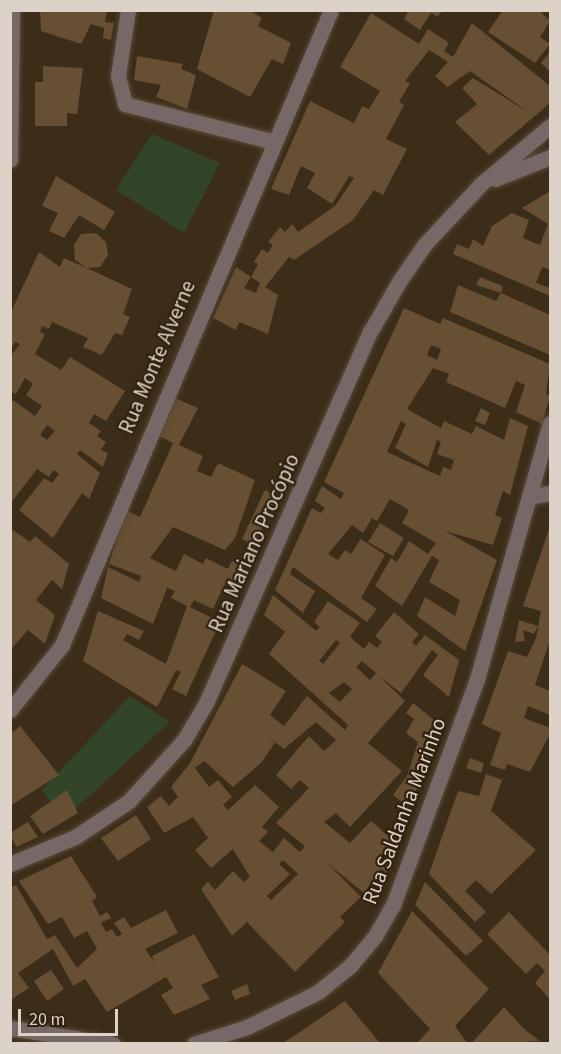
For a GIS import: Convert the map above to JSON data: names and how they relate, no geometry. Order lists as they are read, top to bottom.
{
  "streets": {
    "street": ["Rua Monte Alverne", "Rua Mariano Procópio", "Rua Saldanha Marinho"]
  },
  "scale_bar": "20 m"
}
